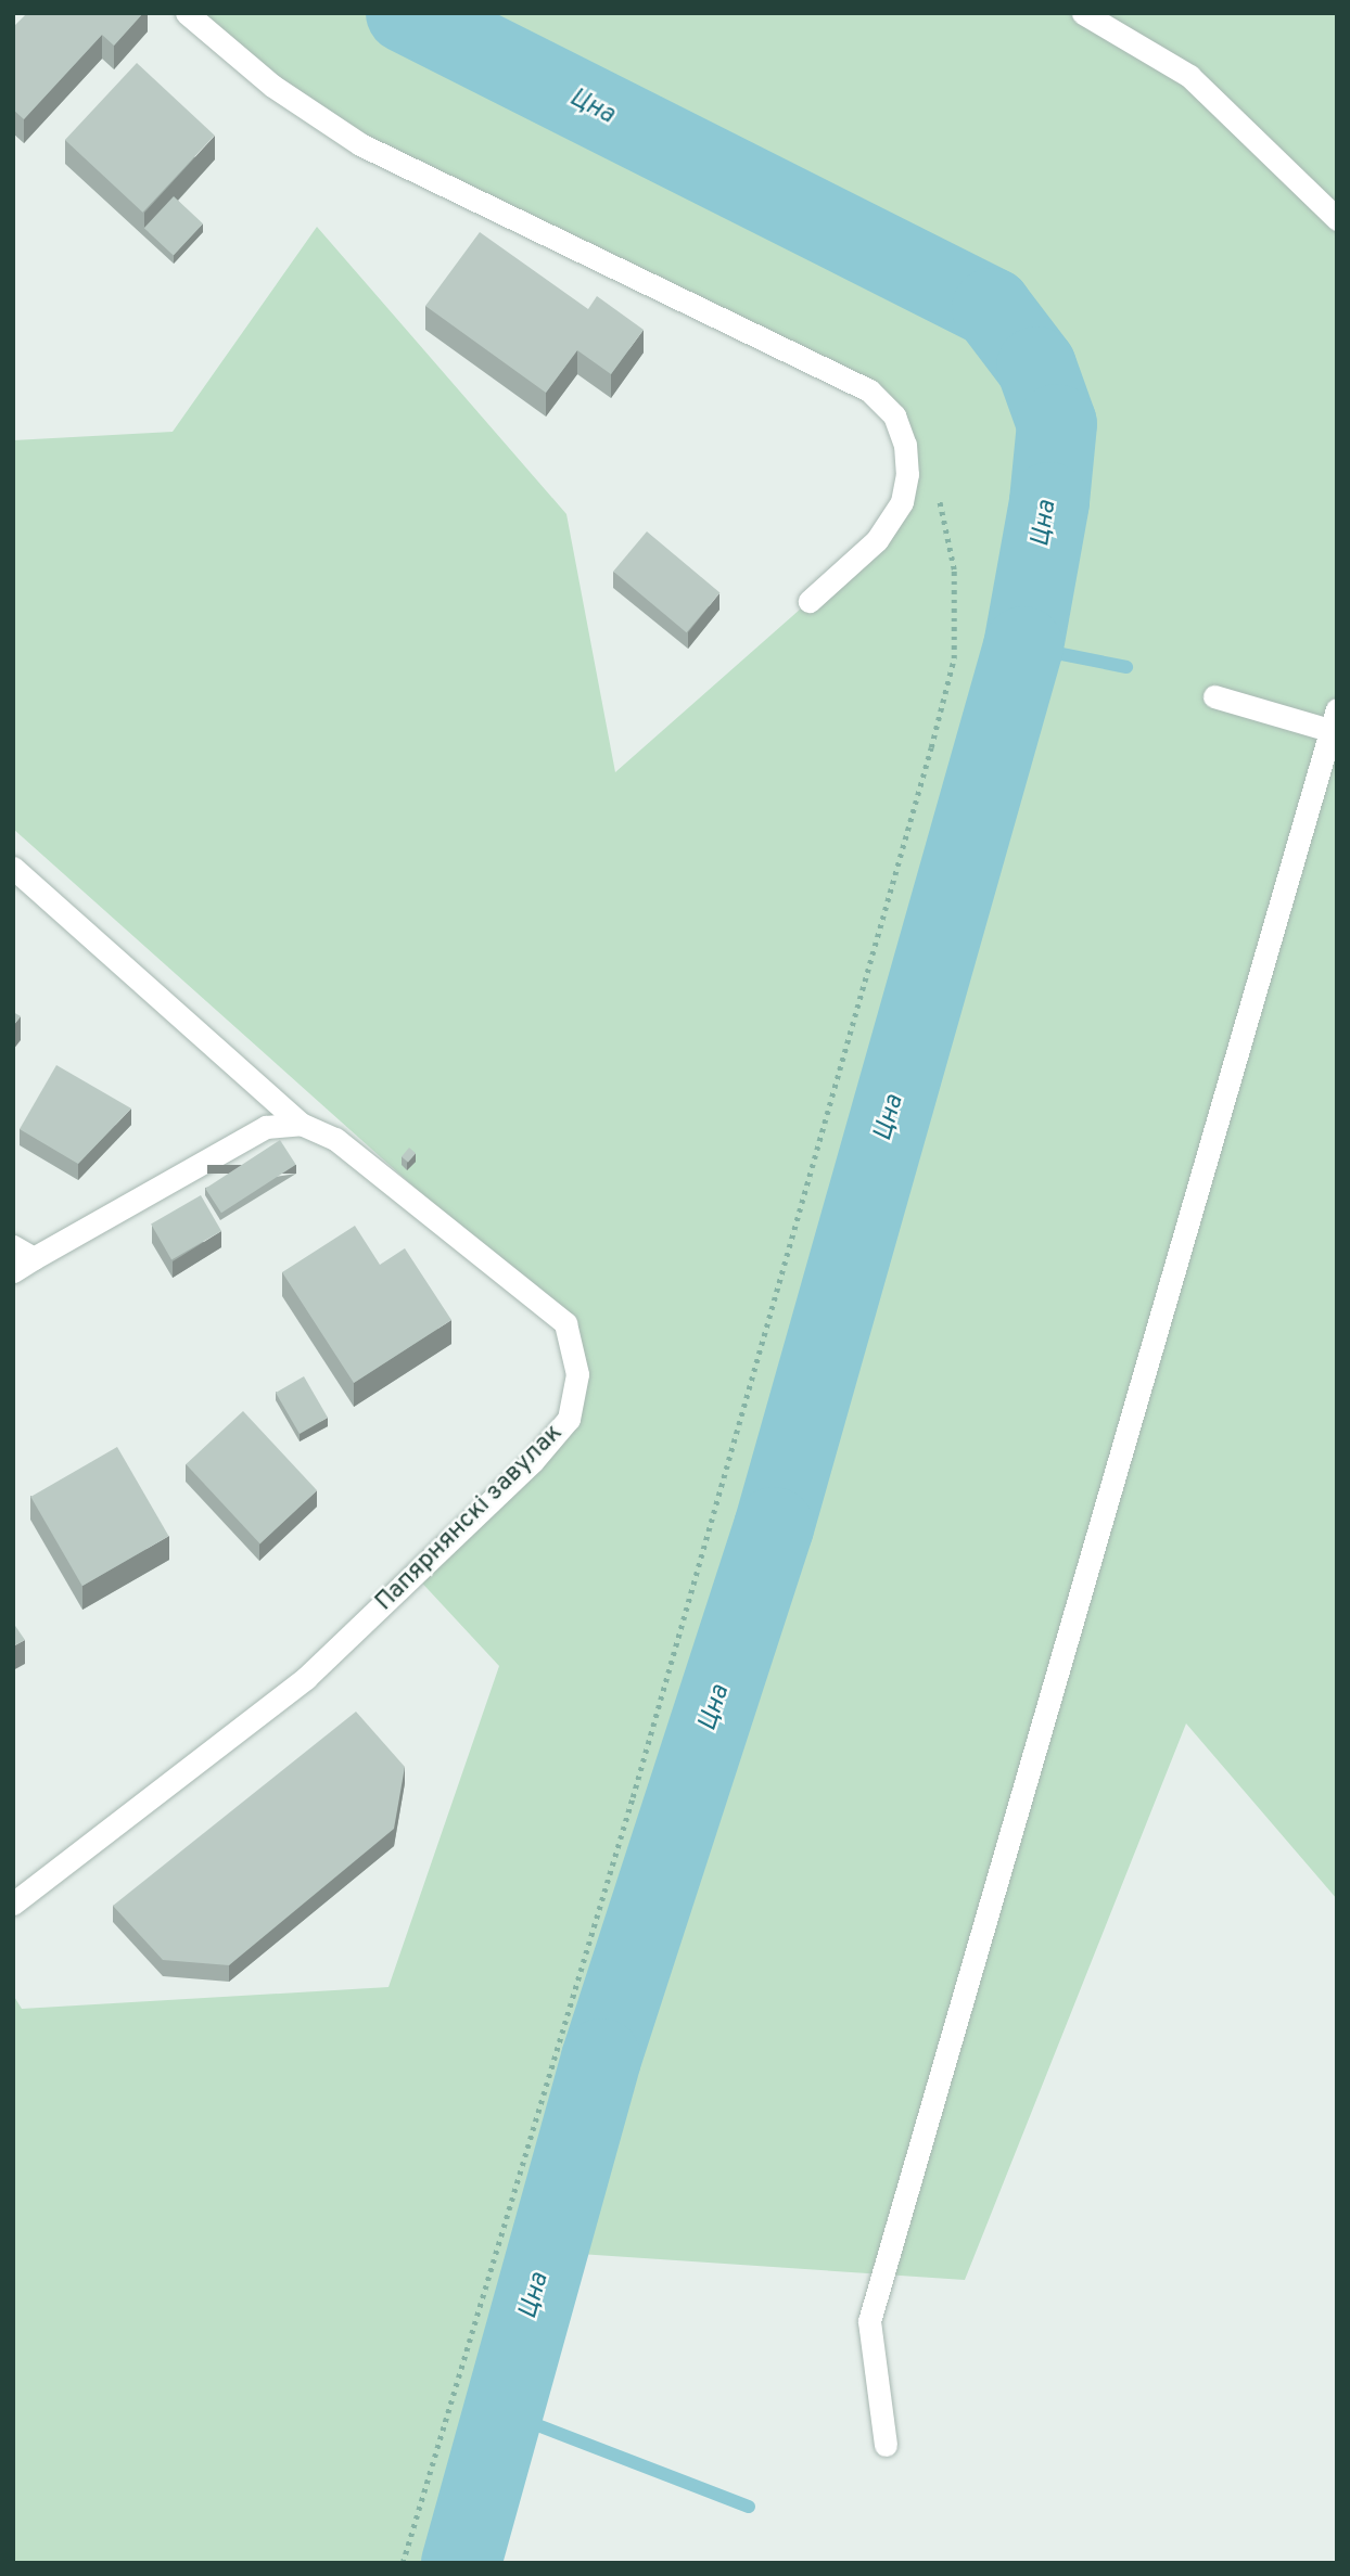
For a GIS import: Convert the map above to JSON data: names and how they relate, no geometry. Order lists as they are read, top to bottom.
{
  "streets": {
    "street": ["Папярнянскі завулак"]
  },
  "water": ["Цна"]
}
